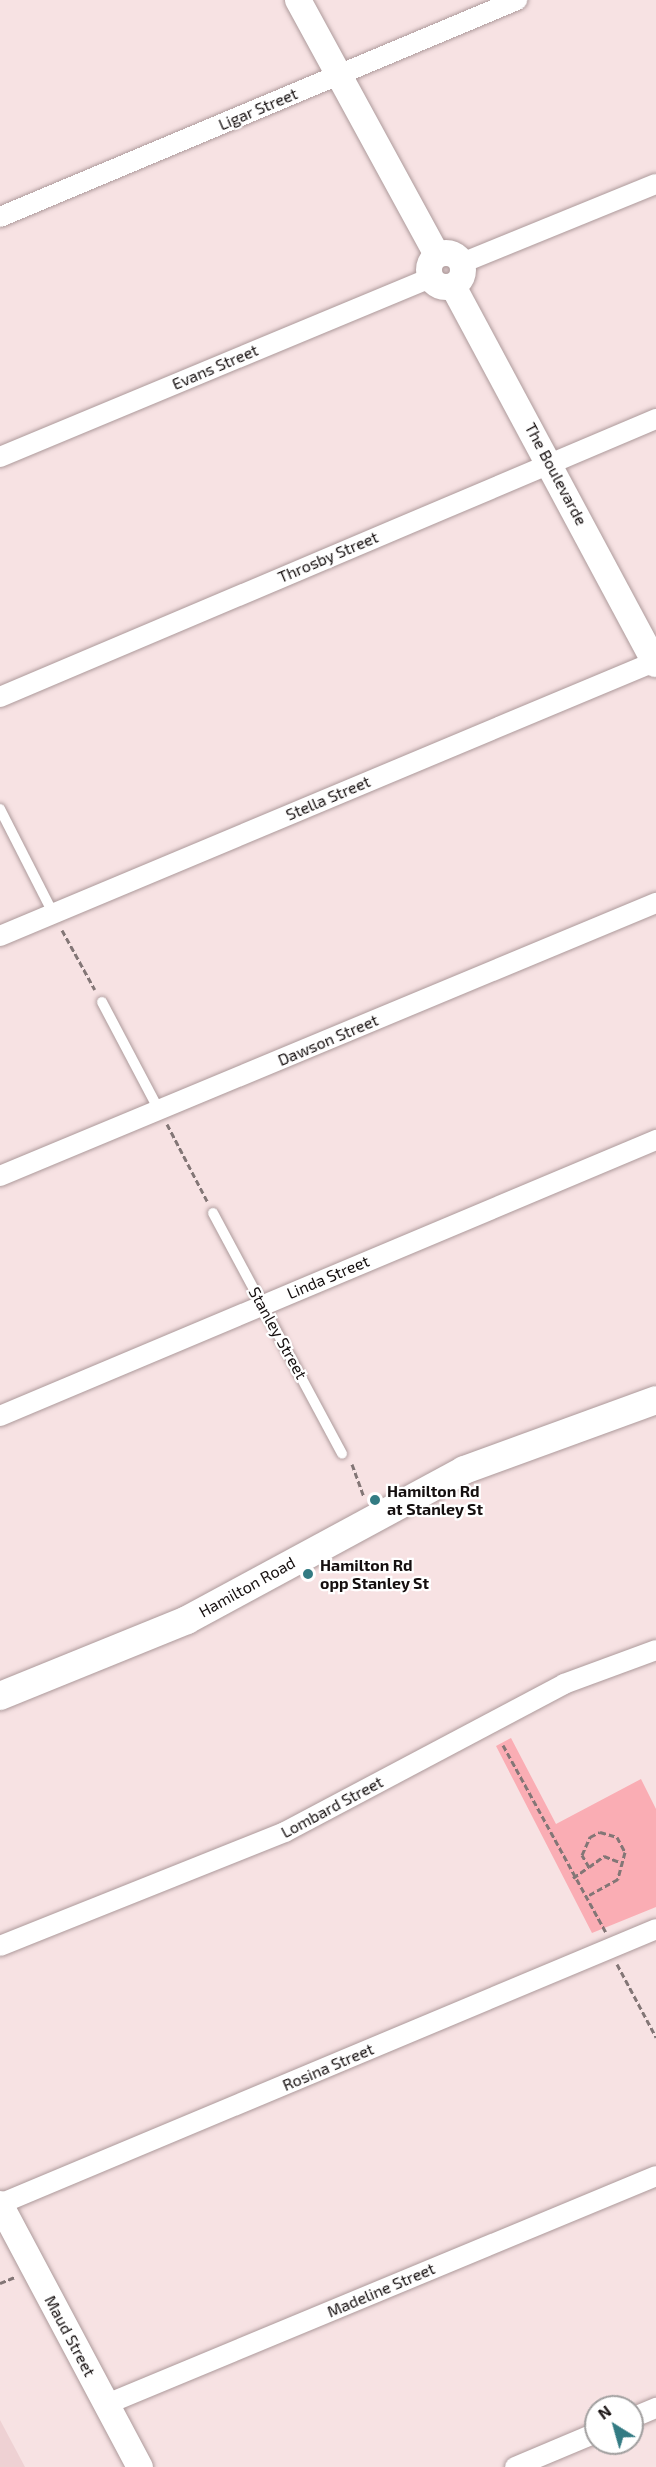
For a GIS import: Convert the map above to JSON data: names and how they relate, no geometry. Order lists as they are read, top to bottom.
{
  "streets": {
    "main road": ["Hamilton Road"],
    "street": [
      "Ligar Street",
      "Evans Street",
      "The Boulevarde",
      "Throsby Street",
      "Stella Street",
      "Dawson Street",
      "Linda Street",
      "Lombard Street",
      "Rosina Street",
      "Madeline Street",
      "Maud Street"
    ],
    "lane": ["Stanley Street"]
  },
  "crossings": [
    ["Ligar Street", "The Boulevarde"],
    ["Evans Street", "The Boulevarde"],
    ["The Boulevarde", "Throsby Street"],
    ["The Boulevarde", "Stella Street"],
    ["Linda Street", "Stanley Street"],
    ["Rosina Street", "Maud Street"],
    ["Madeline Street", "Maud Street"]
  ],
  "places": ["Hamilton Rd at Stanley St", "Hamilton Rd opp Stanley St"],
  "north": "top left"
}
